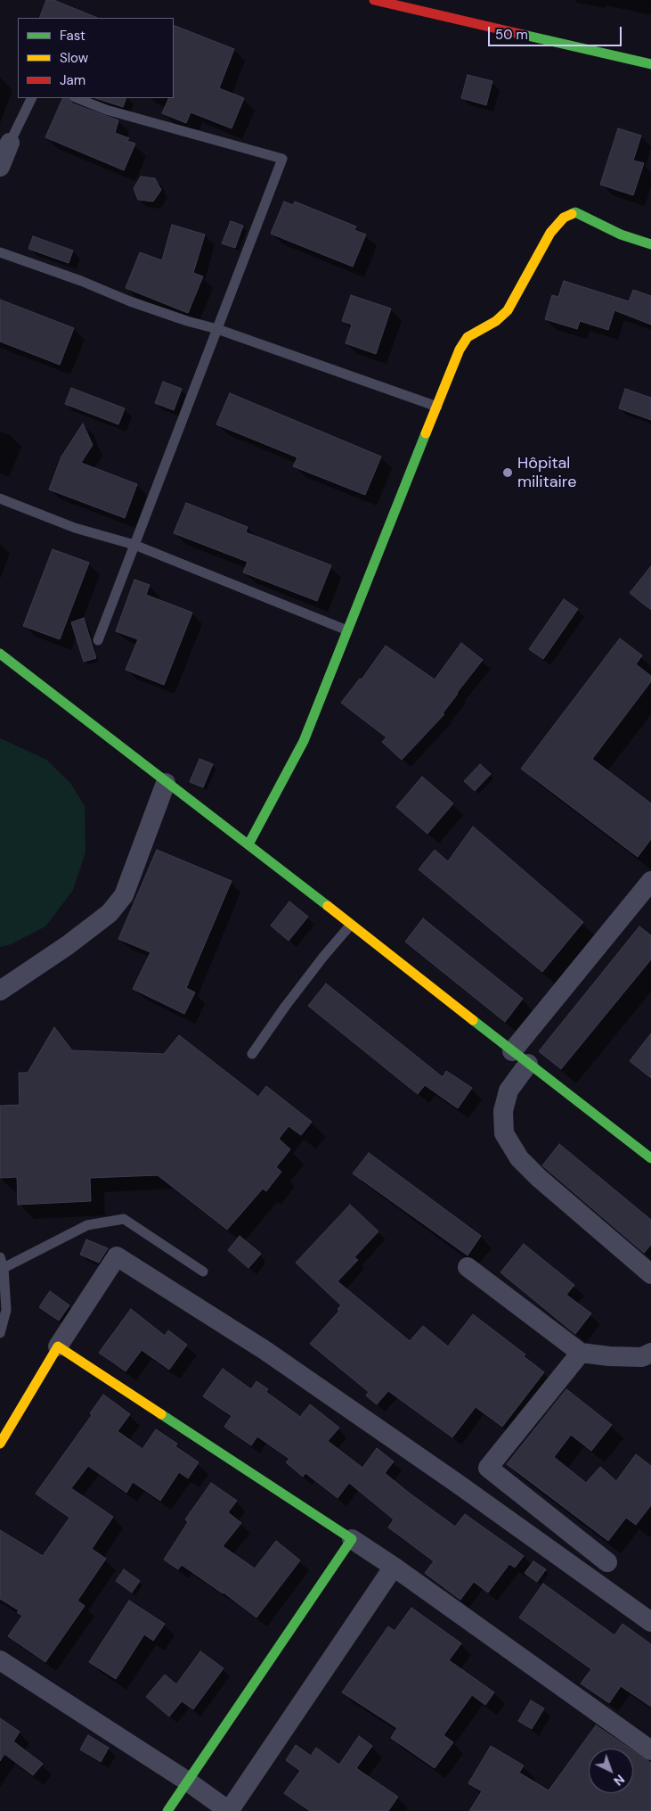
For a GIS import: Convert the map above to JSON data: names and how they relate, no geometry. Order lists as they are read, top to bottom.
{
  "places": ["Hôpital militaire"],
  "legend": ["Fast", "Slow", "Jam"],
  "scale_bar": "50 m",
  "north": "bottom right"
}
